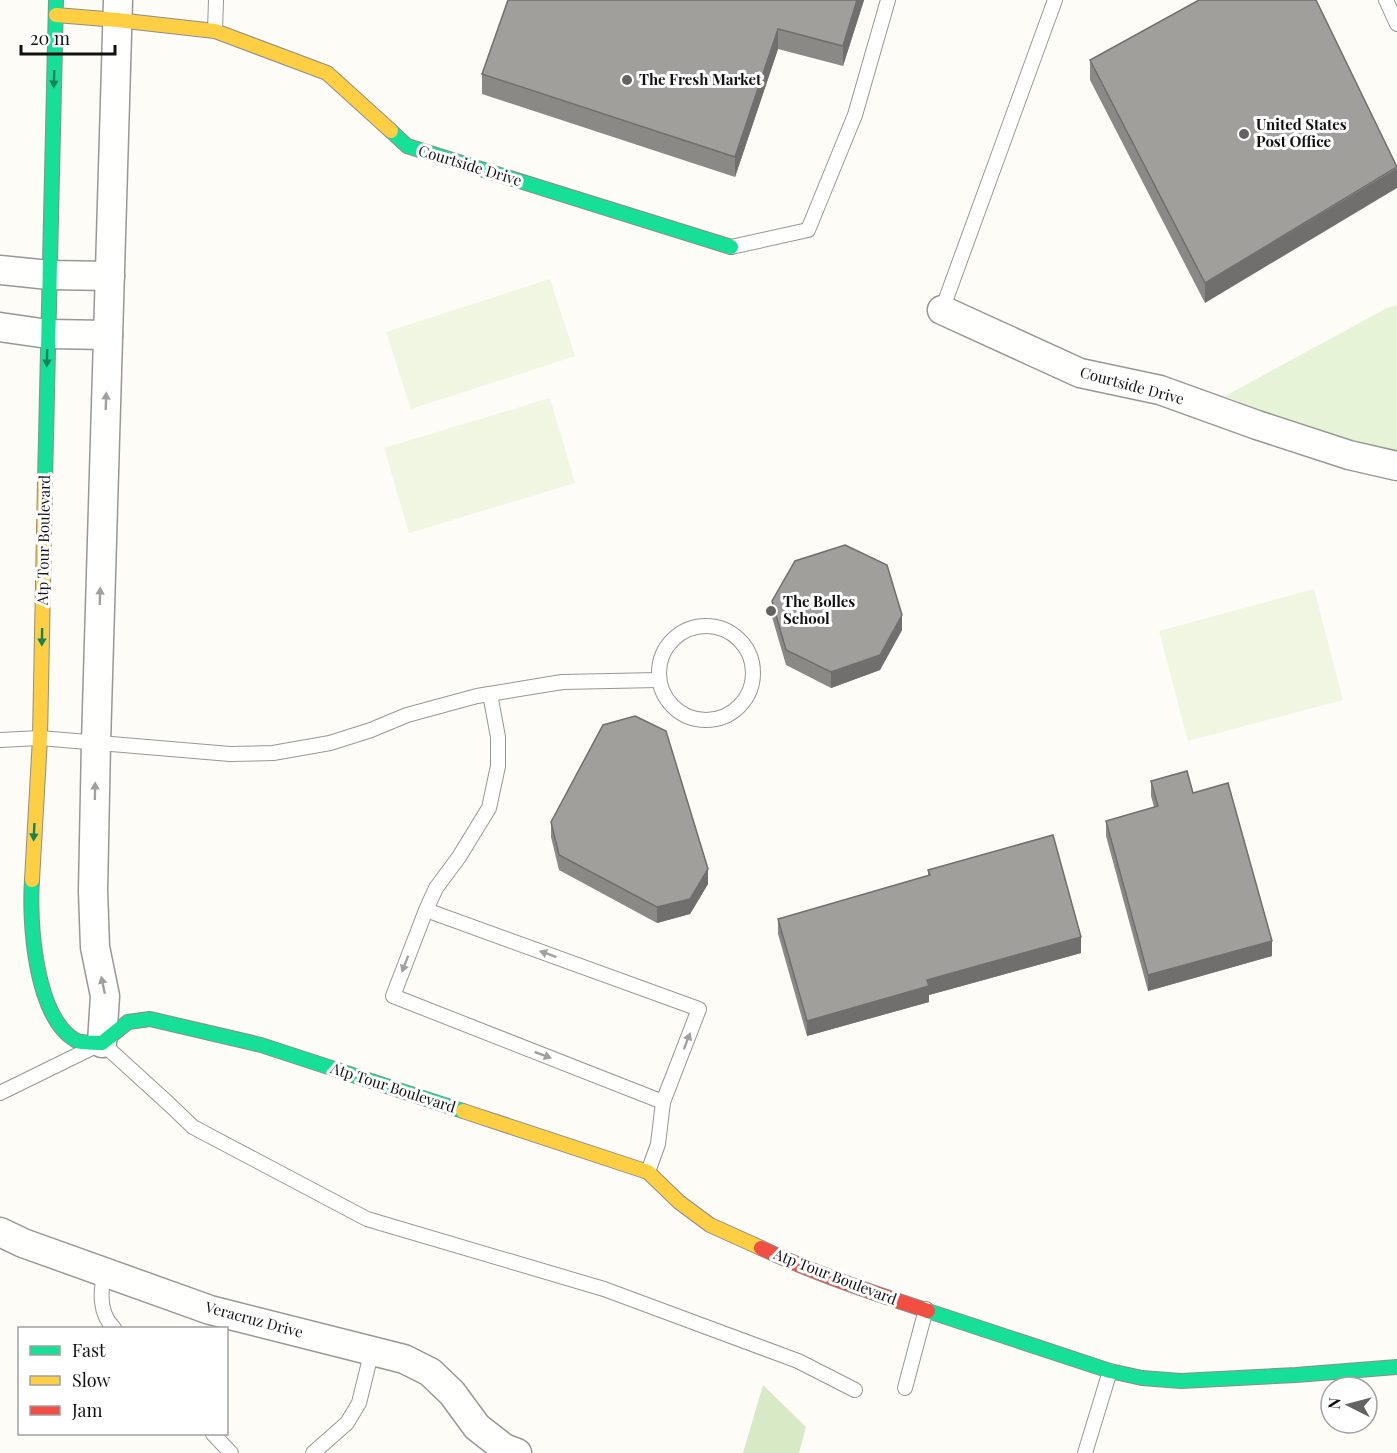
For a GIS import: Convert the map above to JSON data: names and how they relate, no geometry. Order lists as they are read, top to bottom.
{
  "streets": {
    "street": ["Courtside Drive", "Atp Tour Boulevard", "Veracruz Drive"]
  },
  "crossings": [
    ["Courtside Drive", "Atp Tour Boulevard"]
  ],
  "places": ["The Fresh Market", "United States Post Office", "The Bolles School"],
  "legend": ["Fast", "Slow", "Jam"],
  "scale_bar": "20 m",
  "north": "left"
}
